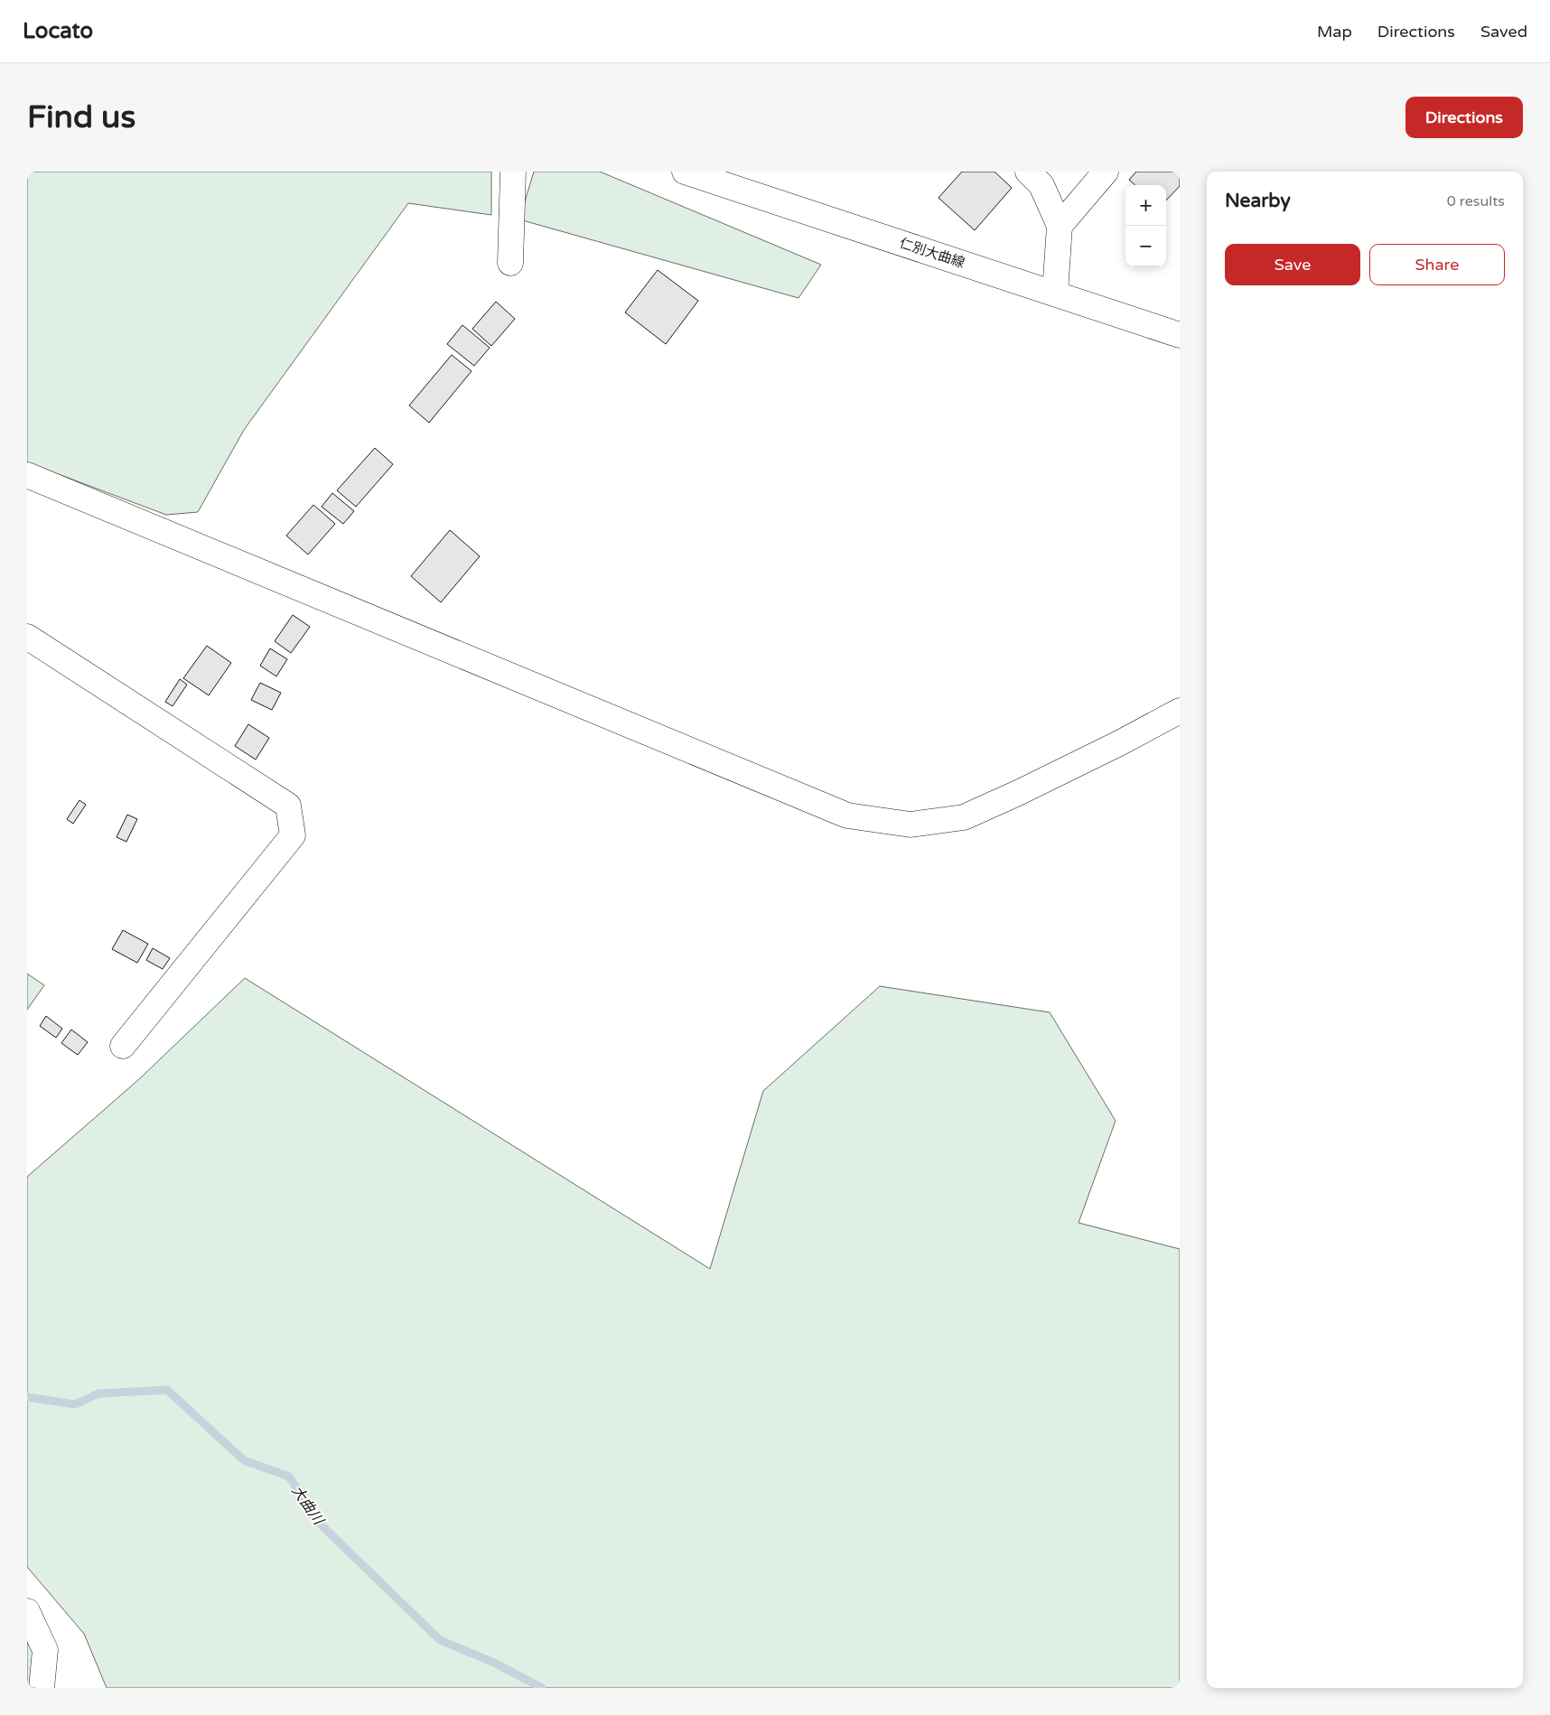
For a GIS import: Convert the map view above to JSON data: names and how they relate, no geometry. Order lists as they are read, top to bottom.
{
  "streets": {
    "street": ["仁別大曲線"]
  },
  "water": ["大曲川"],
  "page": {
    "header": "Locato",
    "nav": ["Map", "Directions", "Saved"],
    "buttons": [
      "Directions",
      ["Save", "Share"]
    ],
    "title": "Find us",
    "heading": ["Nearby", "0 results"],
    "map_buttons": ["+", "−"]
  }
}
